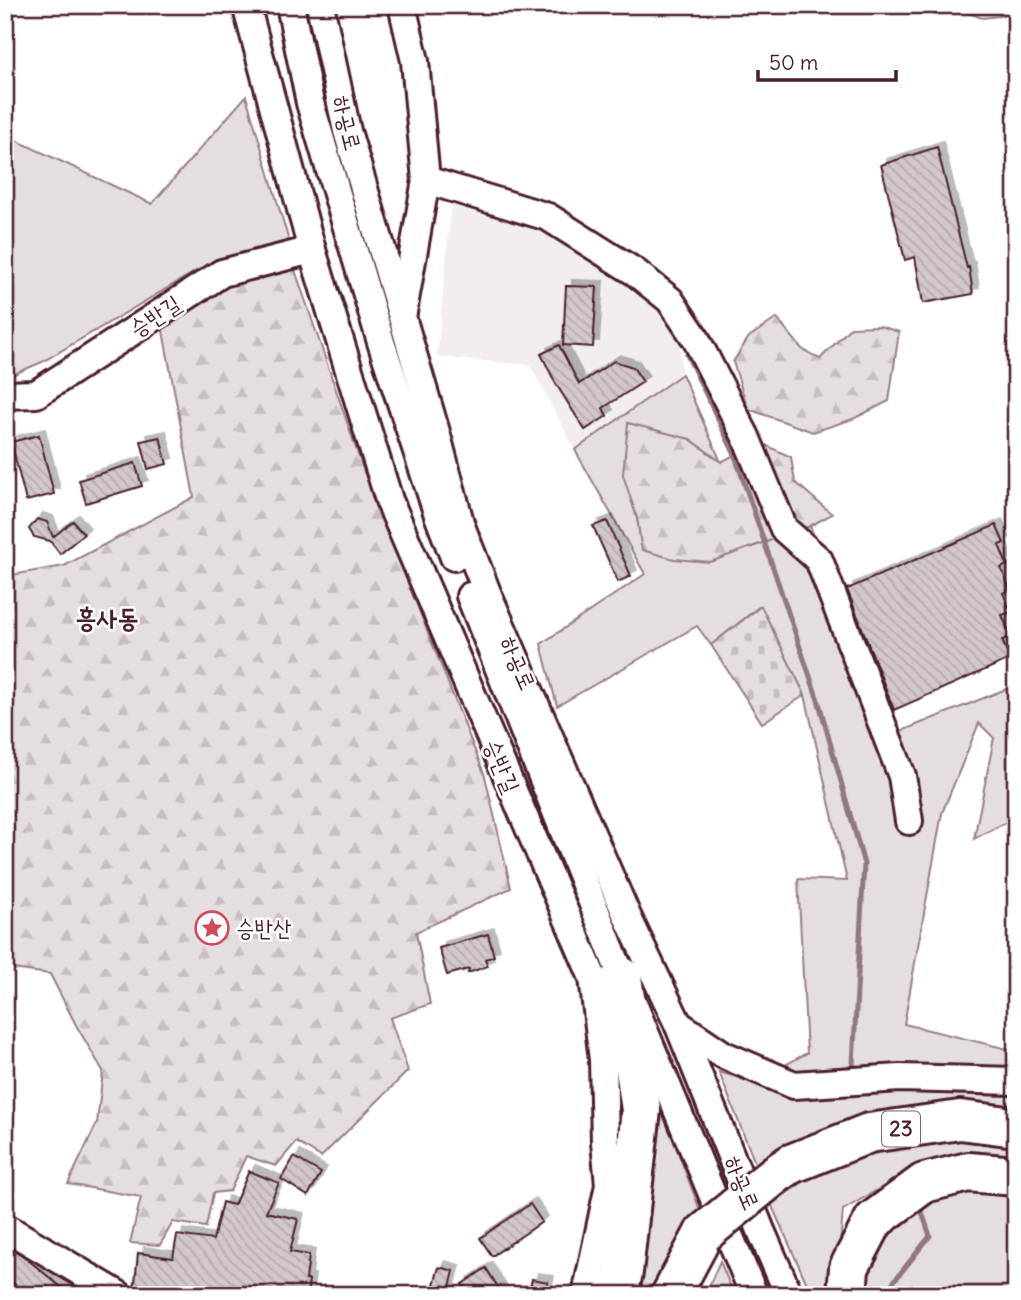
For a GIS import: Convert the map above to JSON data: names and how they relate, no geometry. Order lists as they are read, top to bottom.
{
  "streets": {
    "highway": ["23"],
    "street": ["하공로", "승반길"]
  },
  "districts": ["흥사동"],
  "places": {
    "place": ["승반산"]
  },
  "scale_bar": "50 m"
}
